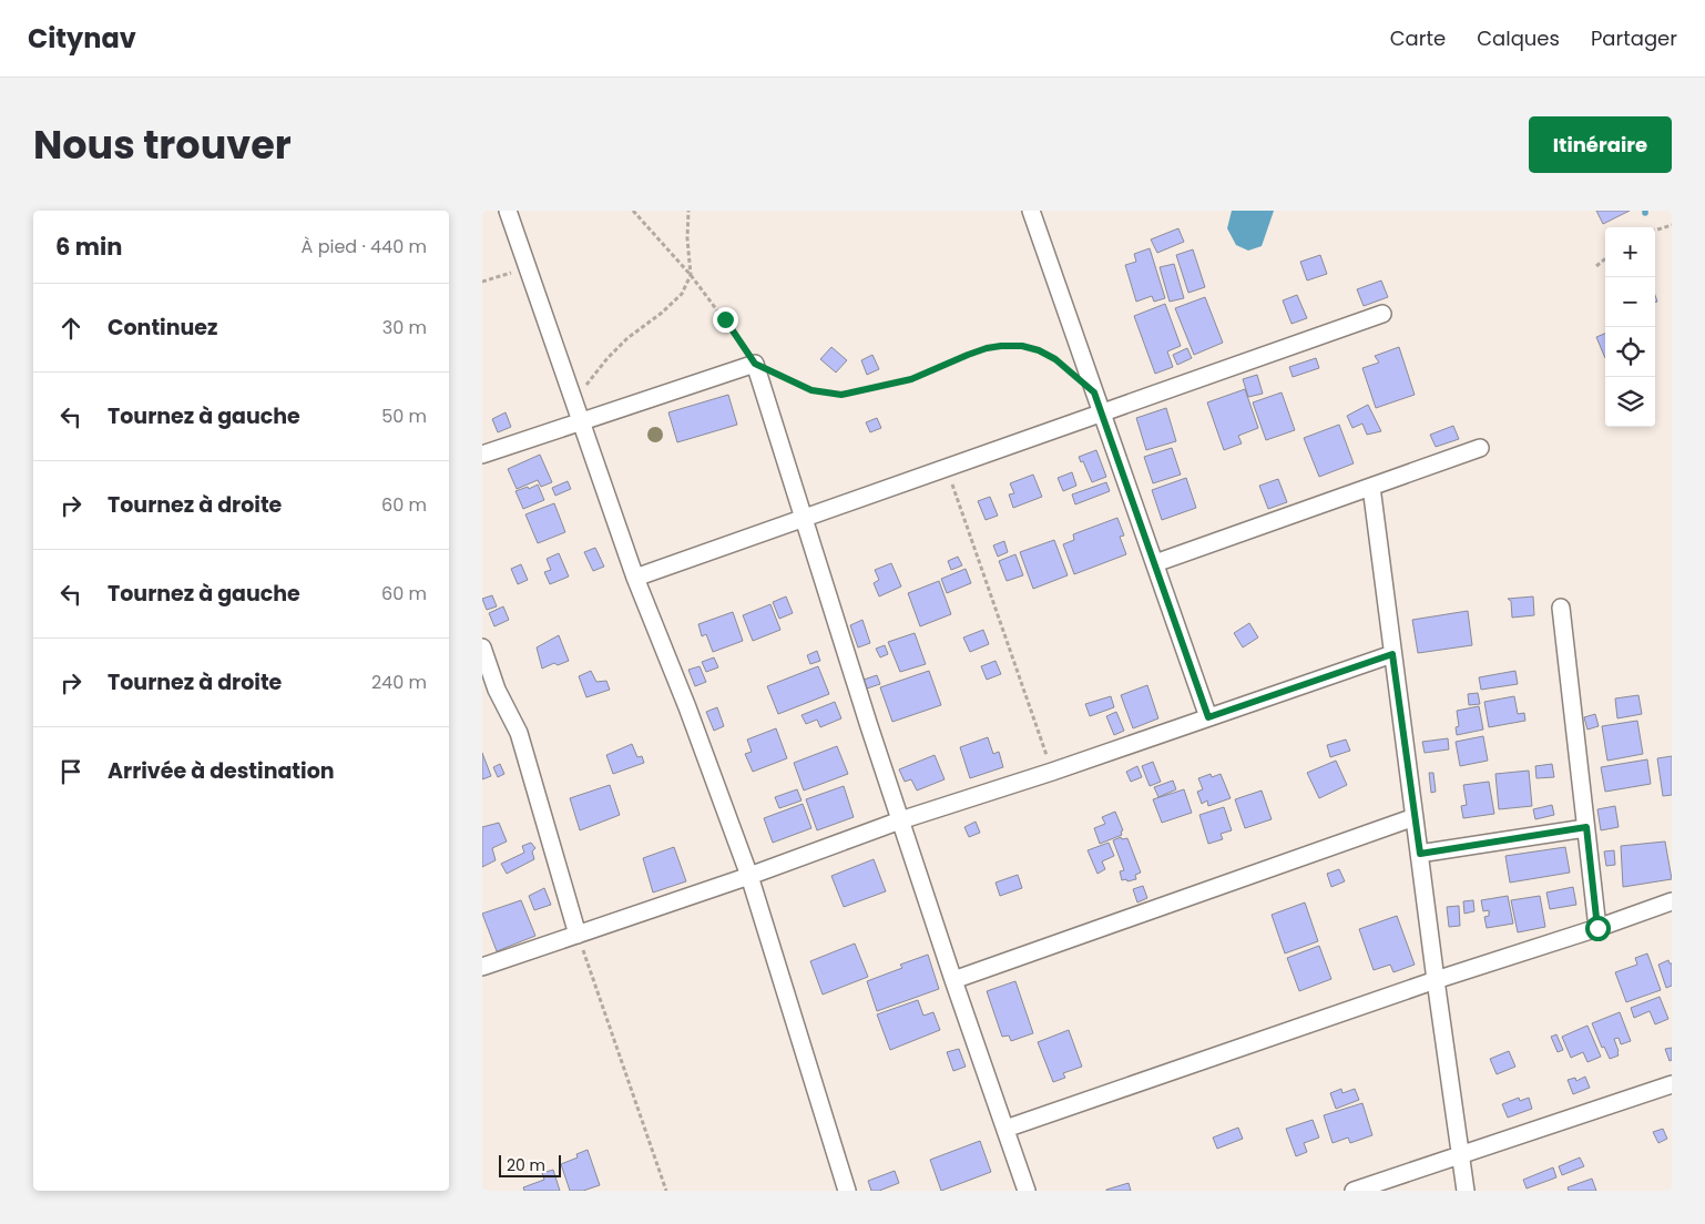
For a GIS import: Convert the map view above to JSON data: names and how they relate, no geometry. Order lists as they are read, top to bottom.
{
  "scale_bar": "20 m",
  "page": {
    "header": "Citynav",
    "nav": ["Carte", "Calques", "Partager"],
    "title": "Nous trouver",
    "buttons": "Itinéraire",
    "heading": ["6 min", "À pied · 440 m"],
    "map_buttons": ["+", "−"],
    "list": [
      ["Continuez", "30 m"],
      ["Tournez à gauche", "50 m"],
      ["Tournez à droite", "60 m"],
      ["Tournez à gauche", "60 m"],
      ["Tournez à droite", "240 m"],
      "Arrivée à destination"
    ],
    "scale": "20 m"
  }
}
